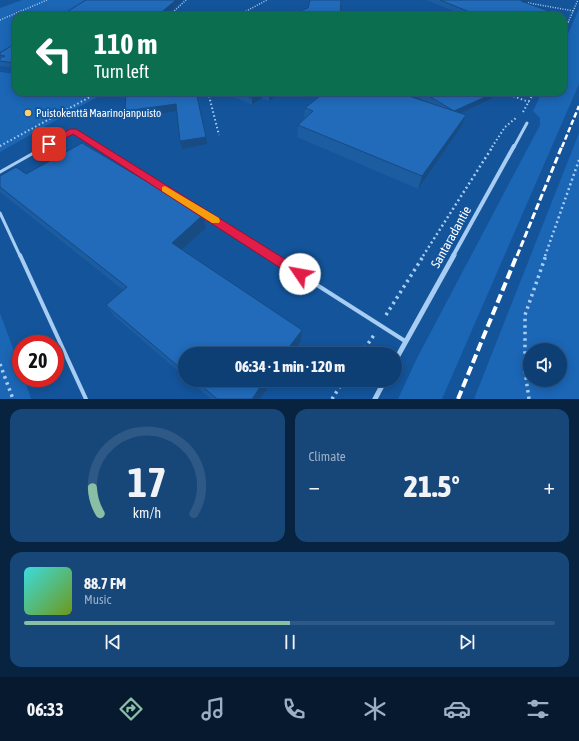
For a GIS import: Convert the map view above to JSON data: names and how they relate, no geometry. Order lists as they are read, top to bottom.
{
  "streets": {
    "street": ["Santaradantie"]
  },
  "places": ["Puistokenttä Maarinojanpuisto"],
  "page": {
    "turn": ["110 m", "Turn left"],
    "limit": "20",
    "trip": "06:34 · 1 min · 120 m",
    "tile": "Climate",
    "heat": ["−", "21.5°", "+"],
    "song": ["88.7 FM", "Music"],
    "tabs": "06:33",
    "gauge": ["17", "km/h"]
  }
}
